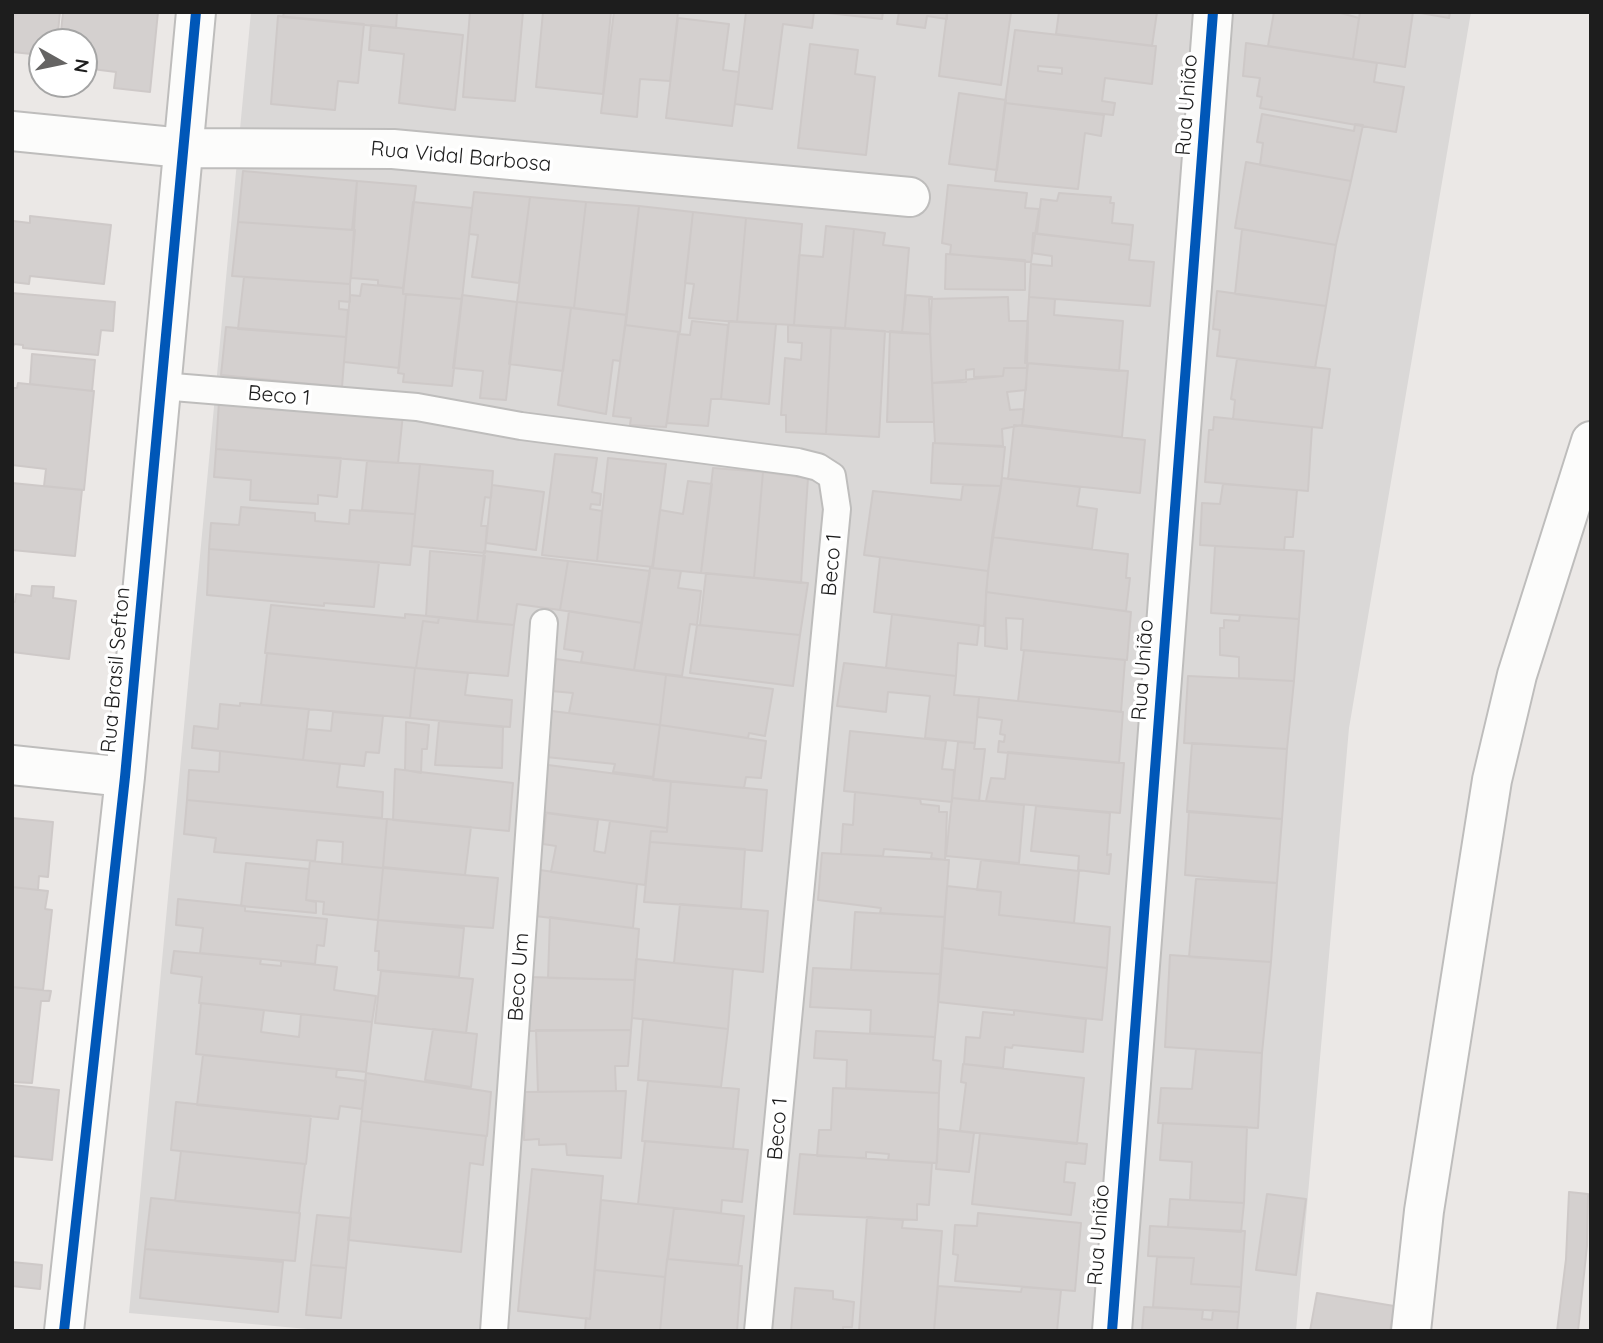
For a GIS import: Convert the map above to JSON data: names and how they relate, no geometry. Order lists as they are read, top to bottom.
{
  "streets": {
    "street": ["Rua União", "Rua Vidal Barbosa", "Rua Brasil Sefton"],
    "lane": ["Beco 1", "Beco Um"]
  },
  "crossings": [
    ["Rua Vidal Barbosa", "Rua Brasil Sefton"],
    ["Beco 1", "Rua Brasil Sefton"]
  ],
  "north": "right"
}
